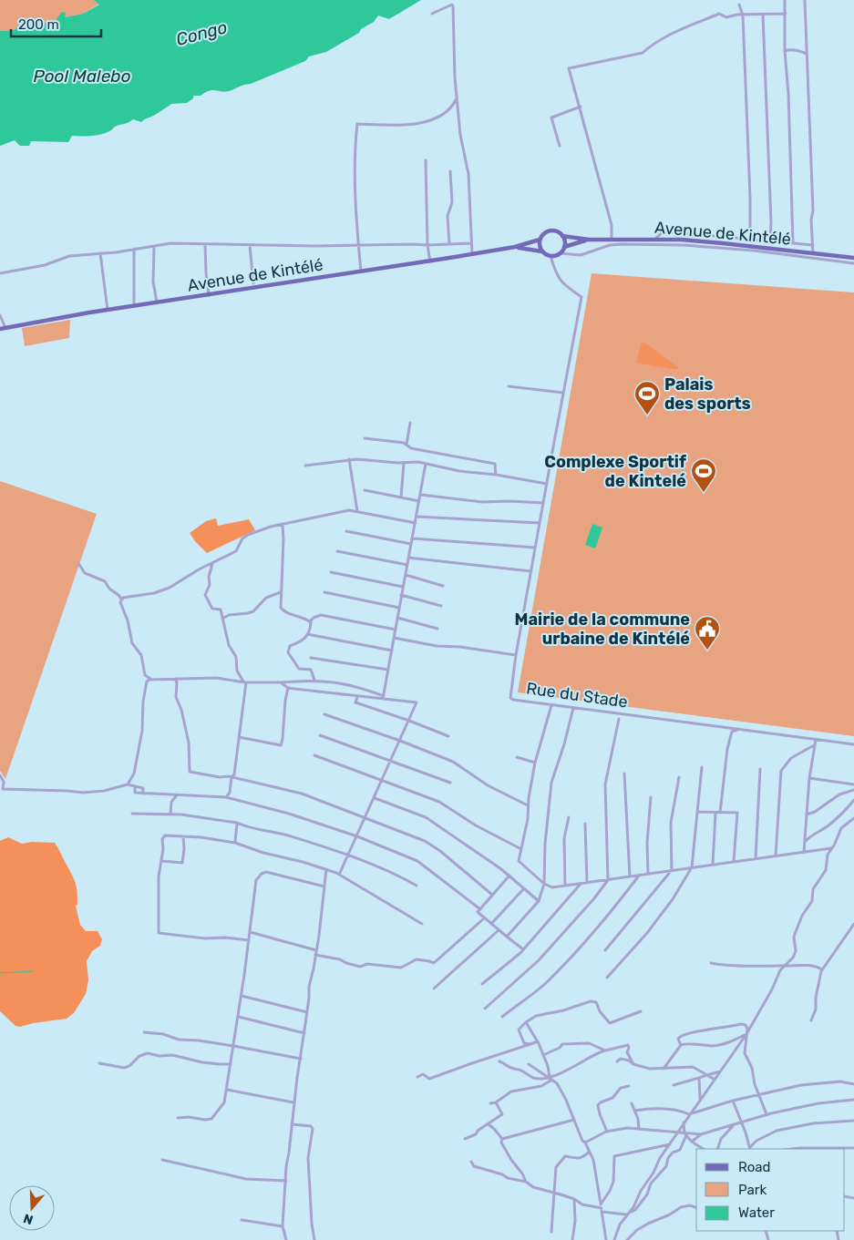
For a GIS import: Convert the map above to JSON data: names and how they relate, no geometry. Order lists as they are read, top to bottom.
{
  "streets": {
    "main road": ["Avenue de Kintélé"],
    "street": ["Rue du Stade"]
  },
  "crossings": [
    ["Avenue de Kintélé", "Rue du Stade"]
  ],
  "water": ["Congo", "Pool Malebo"],
  "places": {
    "sports": ["Palais des sports", "Complexe Sportif de Kintelé"],
    "public building": ["Mairie de la commune urbaine de Kintélé"]
  },
  "legend": ["Road", "Park", "Water"],
  "scale_bar": "200 m",
  "north": "bottom"
}
